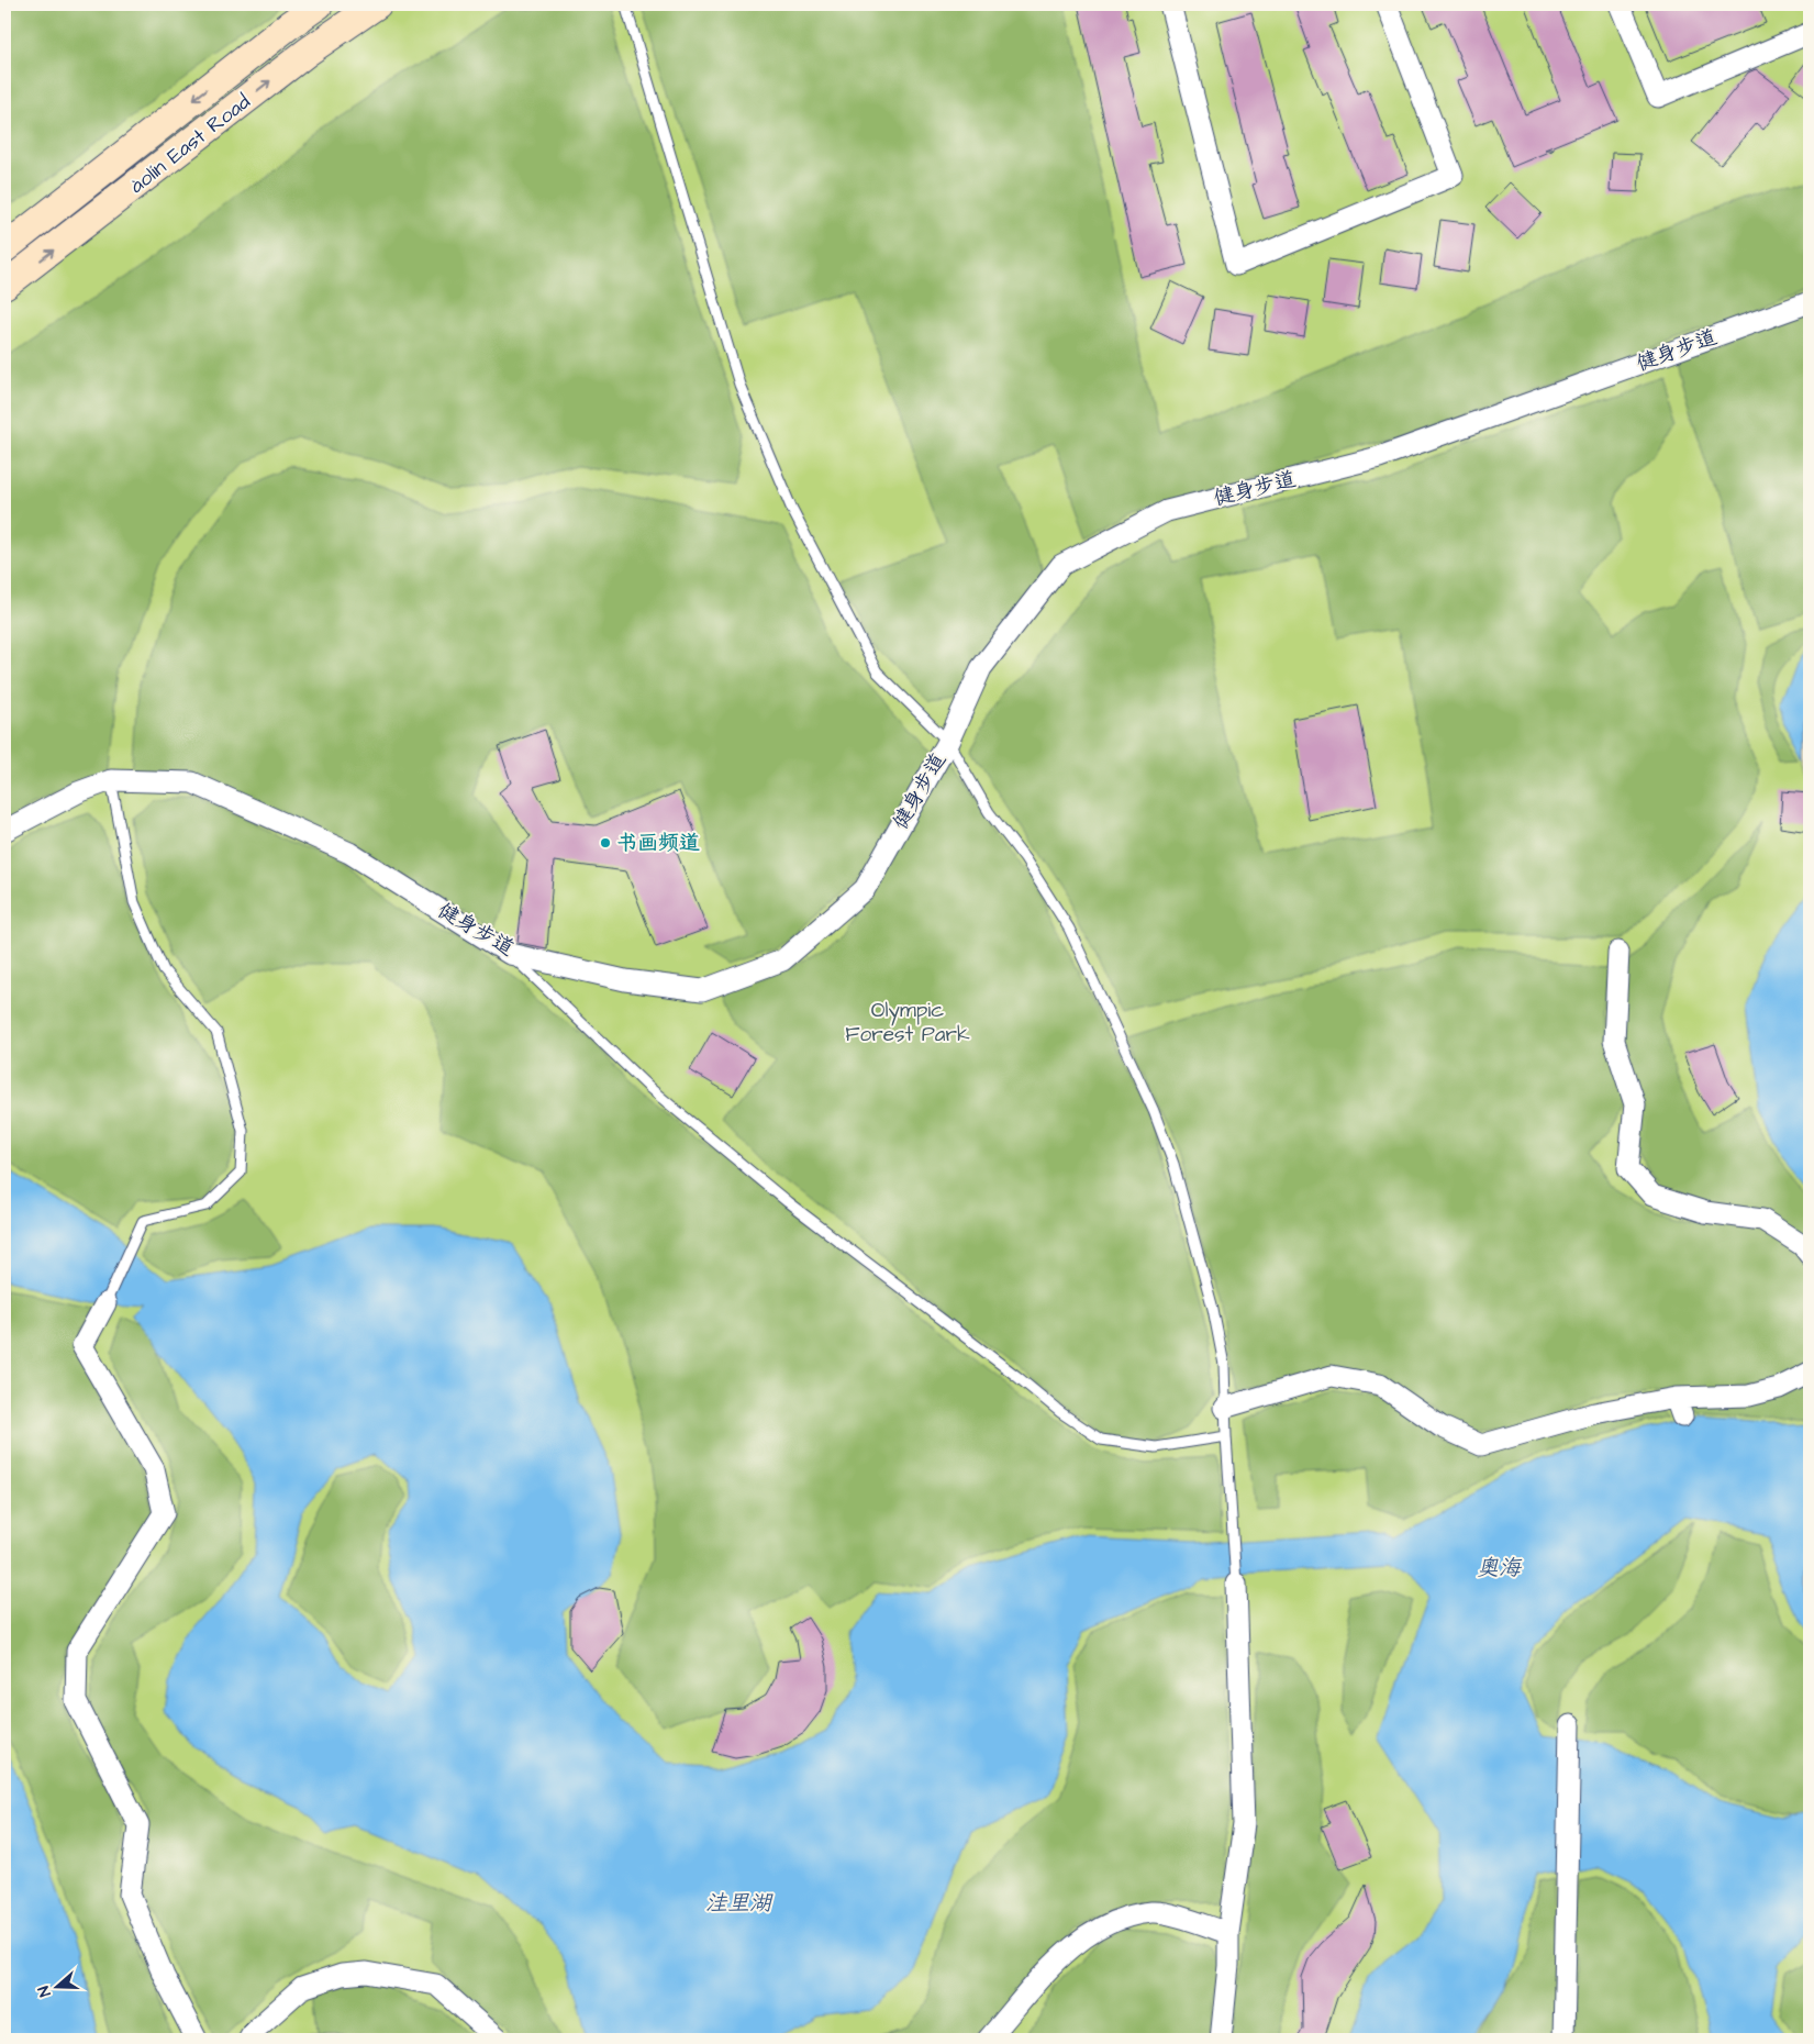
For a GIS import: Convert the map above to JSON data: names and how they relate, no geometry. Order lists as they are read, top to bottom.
{
  "streets": {
    "main road": ["àolín East Road"],
    "street": ["健身步道"]
  },
  "water": ["奥海", "洼里湖"],
  "parks": ["Olympic Forest Park"],
  "places": ["书画频道"],
  "north": "left"
}
